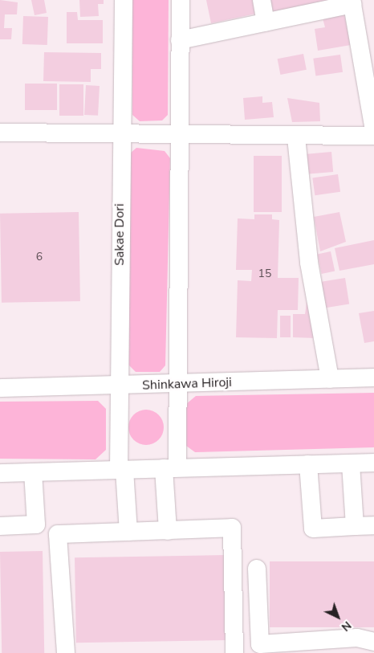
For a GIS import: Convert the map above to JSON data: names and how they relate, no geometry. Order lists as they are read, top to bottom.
{
  "streets": {
    "street": ["Sakae Dori", "Shinkawa Hiroji"]
  },
  "crossings": [
    ["Sakae Dori", "Shinkawa Hiroji"]
  ],
  "house_numbers": ["6", "15"],
  "north": "bottom right"
}
